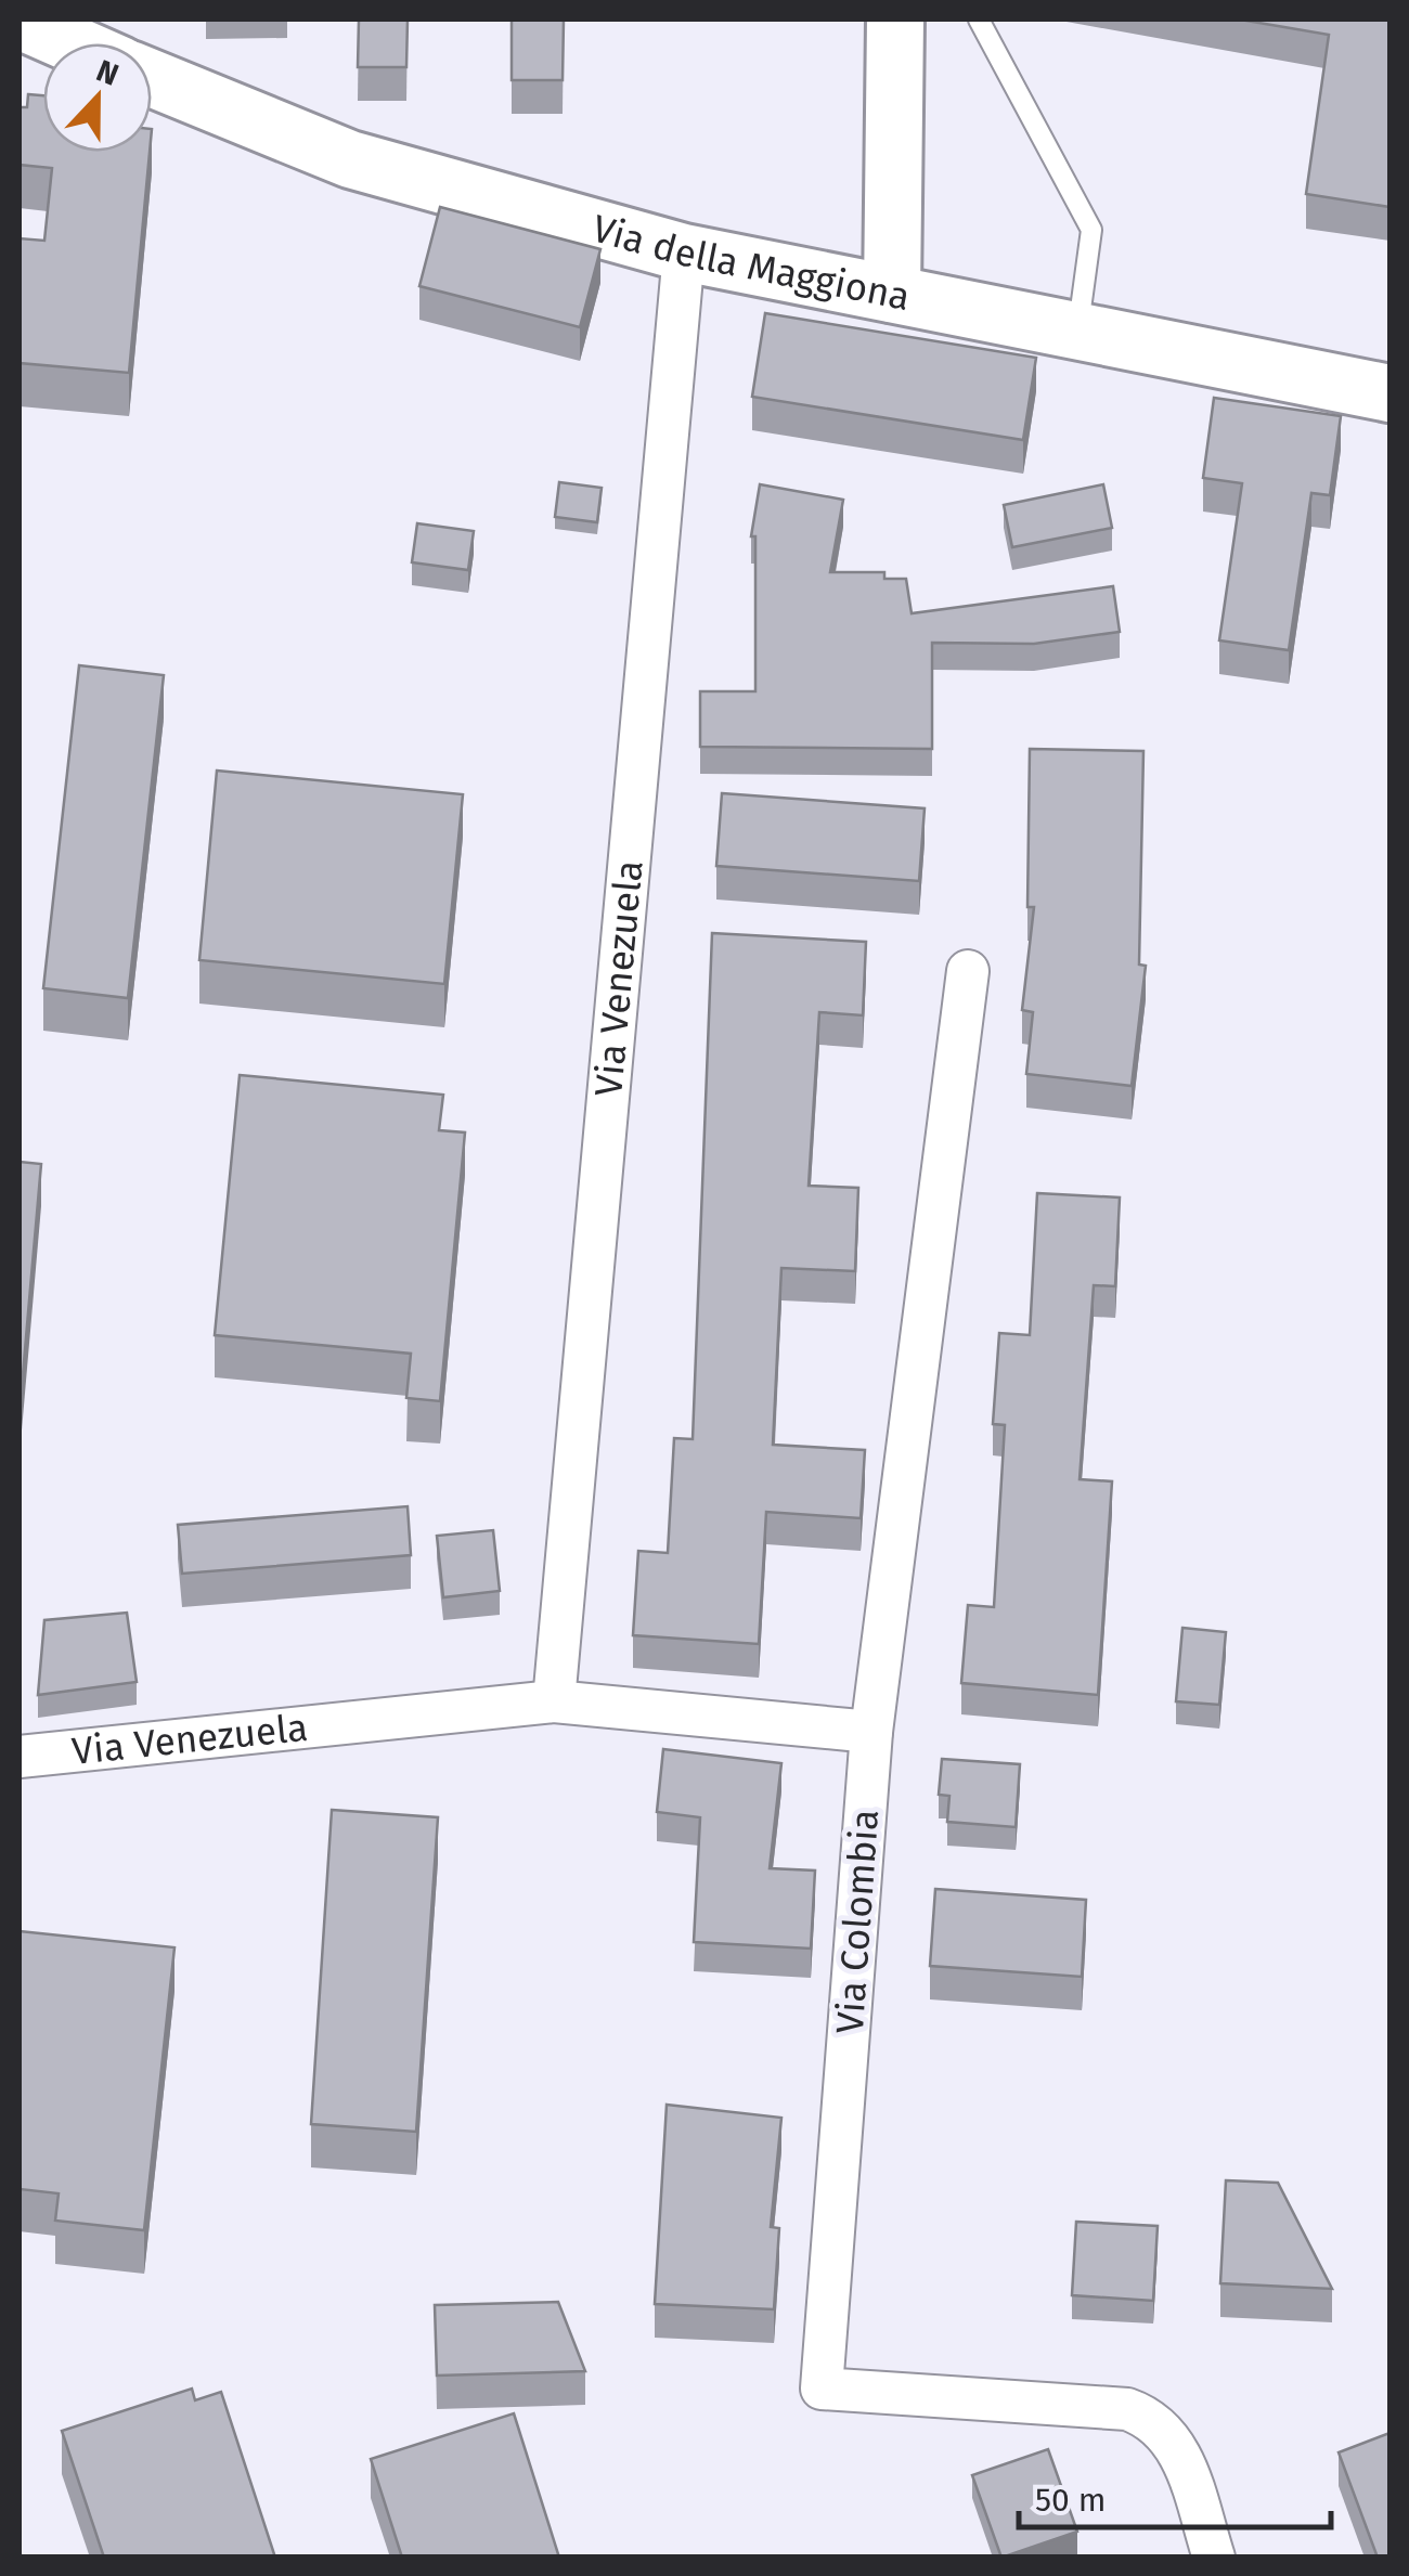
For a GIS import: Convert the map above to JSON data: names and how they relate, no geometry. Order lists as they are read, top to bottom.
{
  "streets": {
    "street": ["Via della Maggiona", "Via Venezuela", "Via Colombia"]
  },
  "crossings": [
    ["Via della Maggiona", "Via Venezuela"],
    ["Via Venezuela", "Via Colombia"]
  ],
  "scale_bar": "50 m",
  "north": "top"
}
